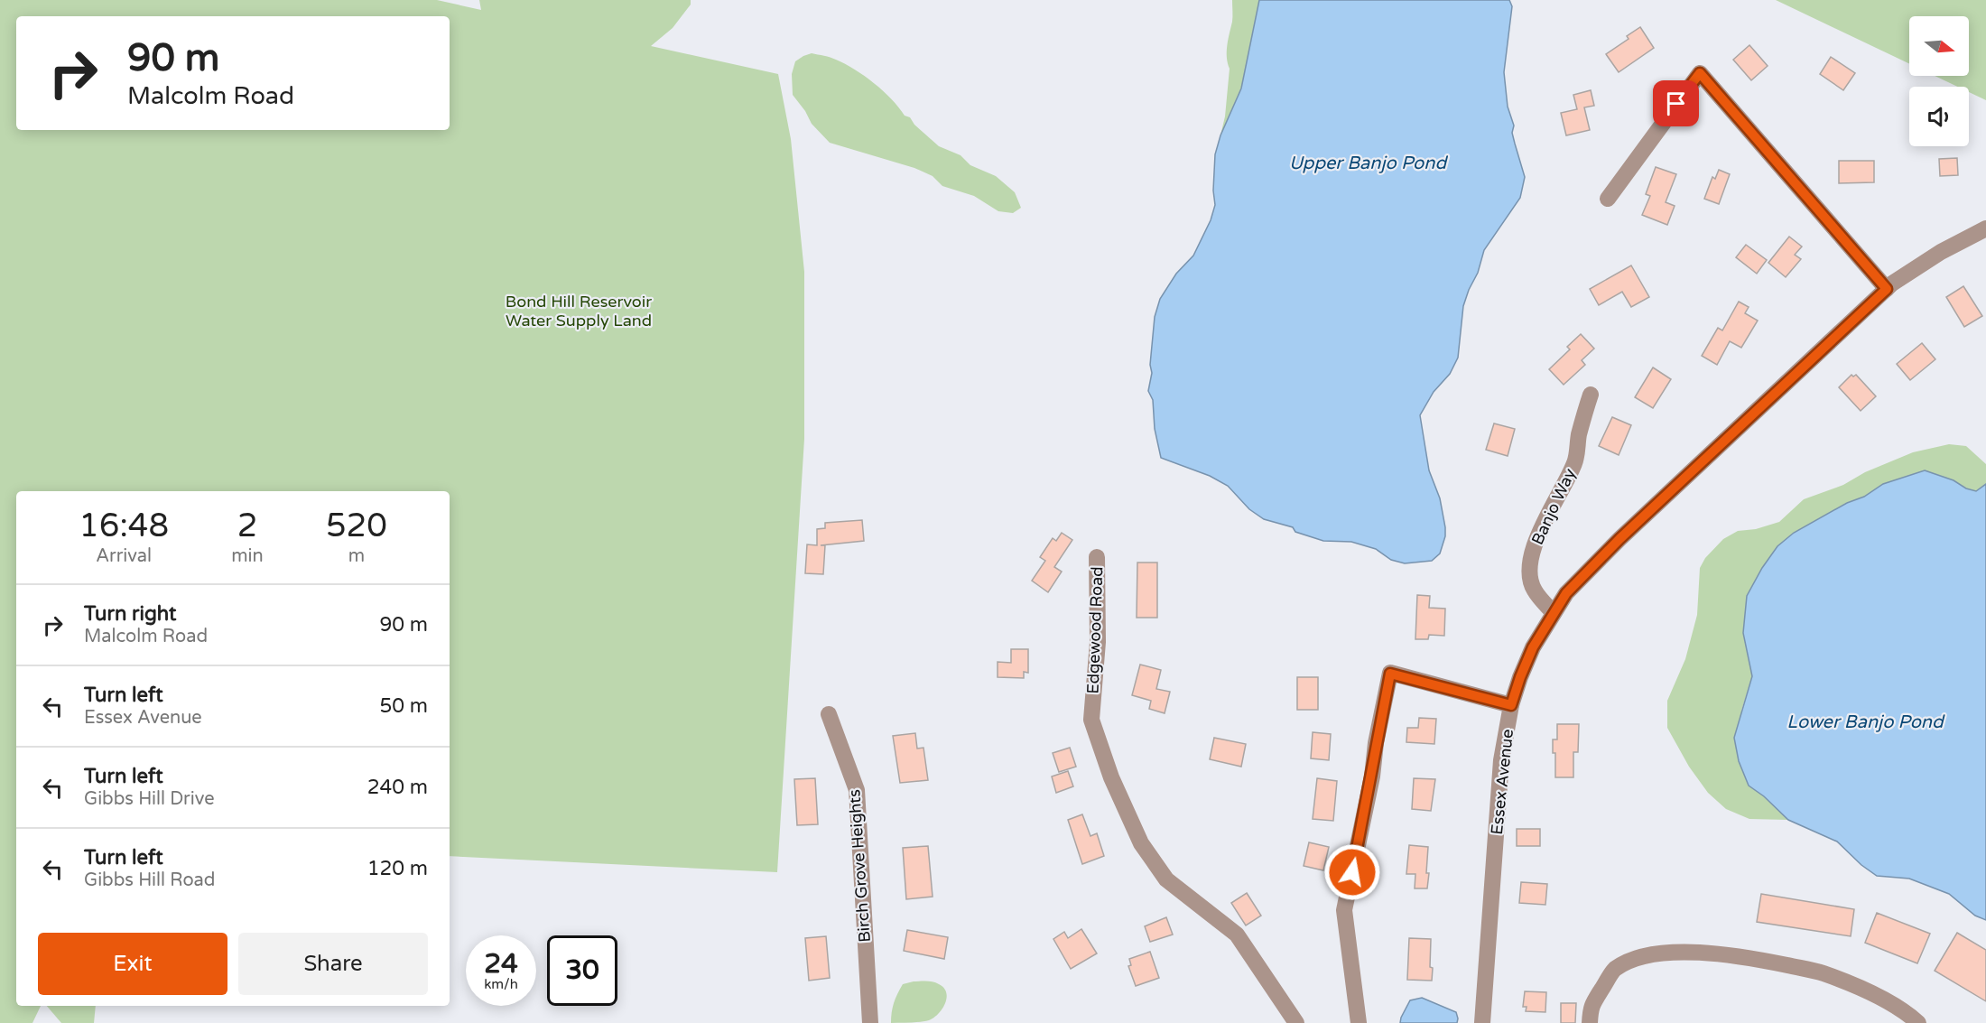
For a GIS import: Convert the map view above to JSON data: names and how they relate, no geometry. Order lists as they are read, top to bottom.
{
  "streets": {
    "street": [
      "Banjo Way",
      "Edgewood Road",
      "Essex Avenue",
      "Birch Grove Heights"
    ]
  },
  "crossings": [
    ["Banjo Way", "Essex Avenue"]
  ],
  "water": ["Upper Banjo Pond", "Lower Banjo Pond"],
  "parks": ["Bond Hill Reservoir Water Supply Land"],
  "north": "right",
  "page": {
    "turn": ["90 m", "Malcolm Road"],
    "eta": [
      "16:48",
      "Arrival",
      "2",
      "min",
      "520",
      "m"
    ],
    "list": [
      {
        "name": "Turn right",
        "note": "Malcolm Road",
        "value": "90 m"
      },
      {
        "name": "Turn left",
        "note": "Essex Avenue",
        "value": "50 m"
      },
      {
        "name": "Turn left",
        "note": "Gibbs Hill Drive",
        "value": "240 m"
      },
      {
        "name": "Turn left",
        "note": "Gibbs Hill Road",
        "value": "120 m"
      }
    ],
    "buttons": ["Exit", "Share"],
    "speed": "24 km/h",
    "limit": "30"
  }
}
